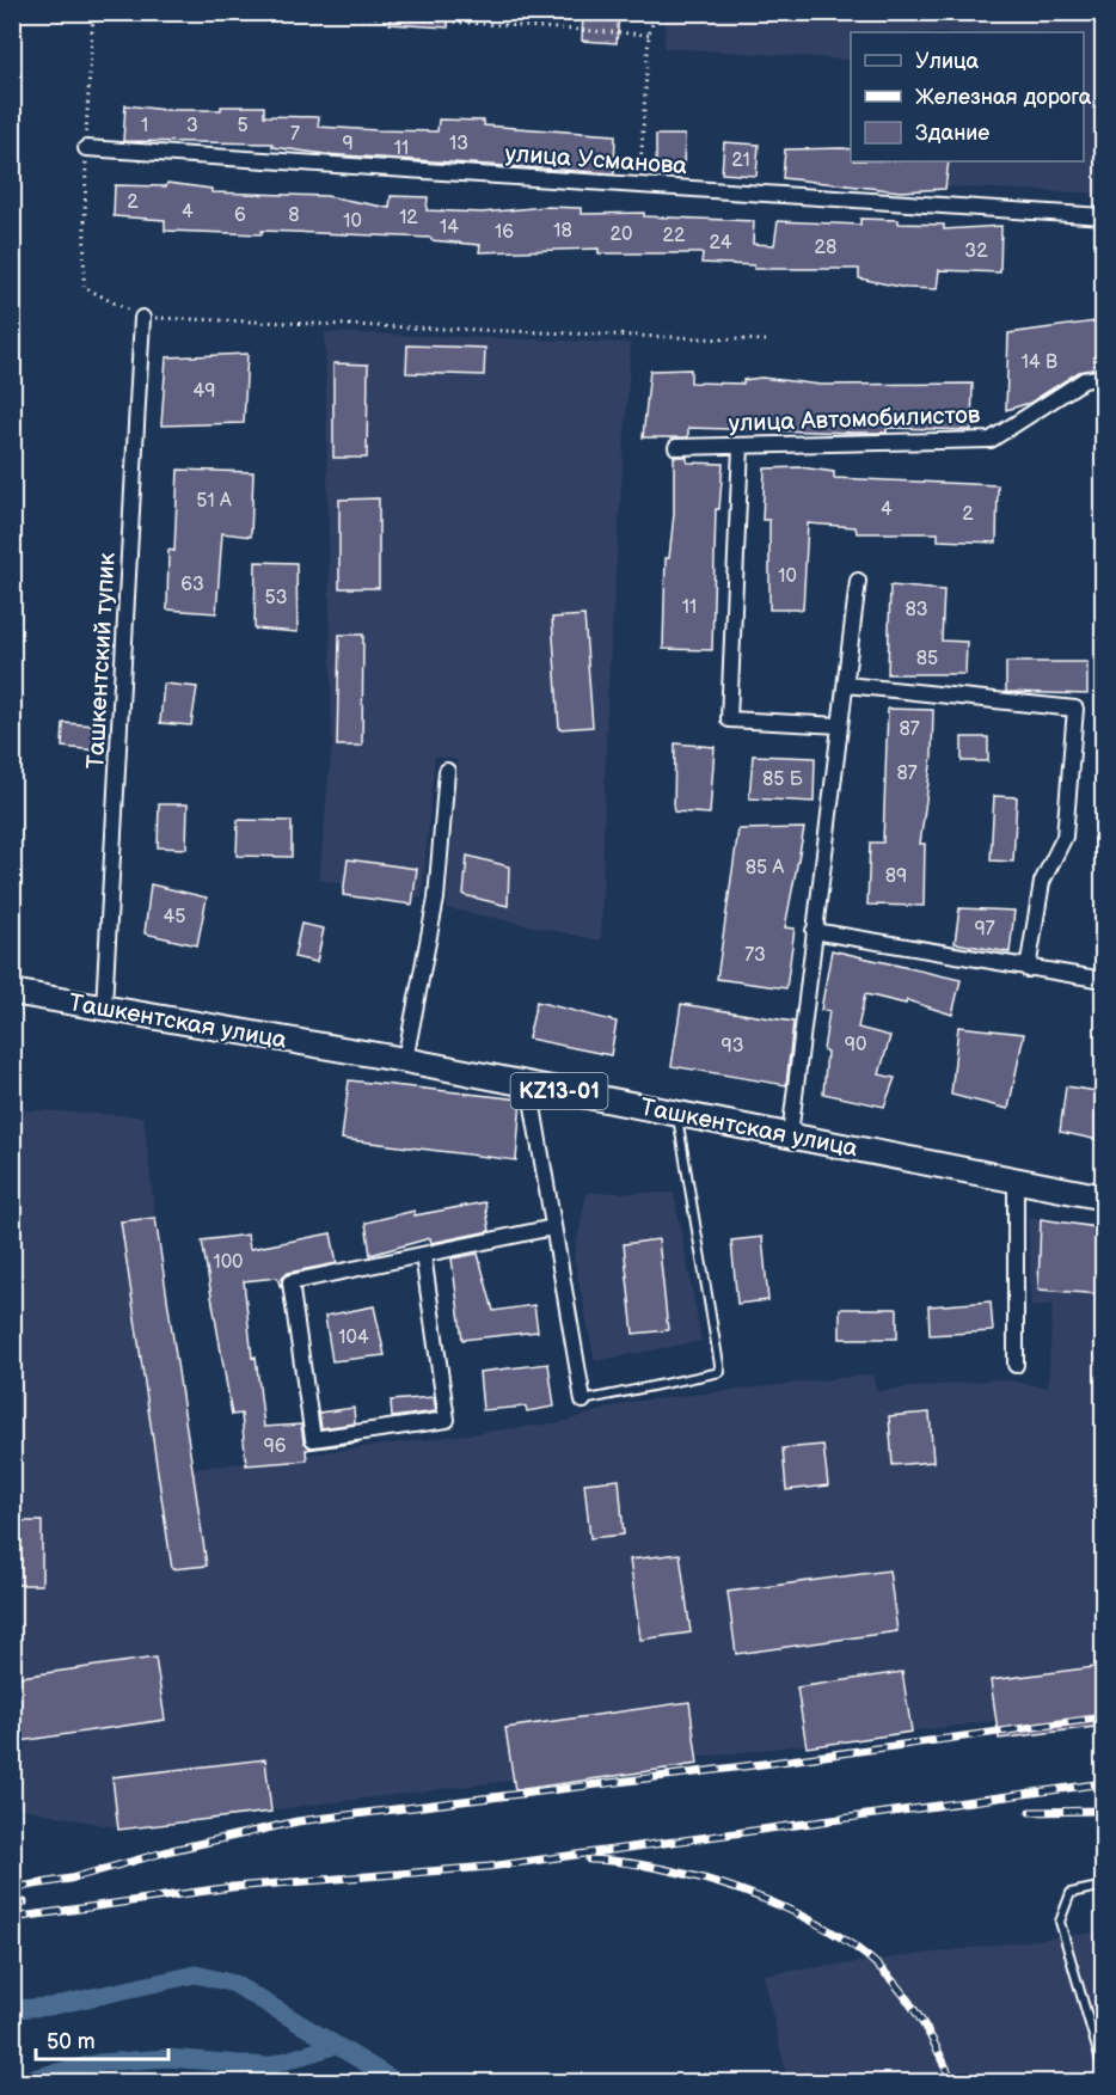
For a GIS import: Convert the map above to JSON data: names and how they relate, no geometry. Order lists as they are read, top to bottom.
{
  "streets": {
    "main road": ["Ташкентская улица", "KZ13-01"],
    "street": ["улица Усманова", "улица Автомобилистов", "Ташкентский тупик"]
  },
  "crossings": [
    ["Ташкентский тупик", "Ташкентская улица"]
  ],
  "house_numbers": [
    "1",
    "3",
    "5",
    "7",
    "9",
    "13",
    "11",
    "21",
    "2",
    "4",
    "6",
    "8",
    "12",
    "10",
    "14",
    "18",
    "16",
    "20",
    "22",
    "24",
    "28",
    "32",
    "14 В",
    "49",
    "51 А",
    "4",
    "2",
    "10",
    "63",
    "53",
    "11",
    "83",
    "85",
    "87",
    "87",
    "85 Б",
    "85 А",
    "89",
    "45",
    "97",
    "73",
    "90",
    "93",
    "100",
    "104",
    "96"
  ],
  "legend": ["Улица", "Железная дорога", "Здание"],
  "scale_bar": "50 m"
}
